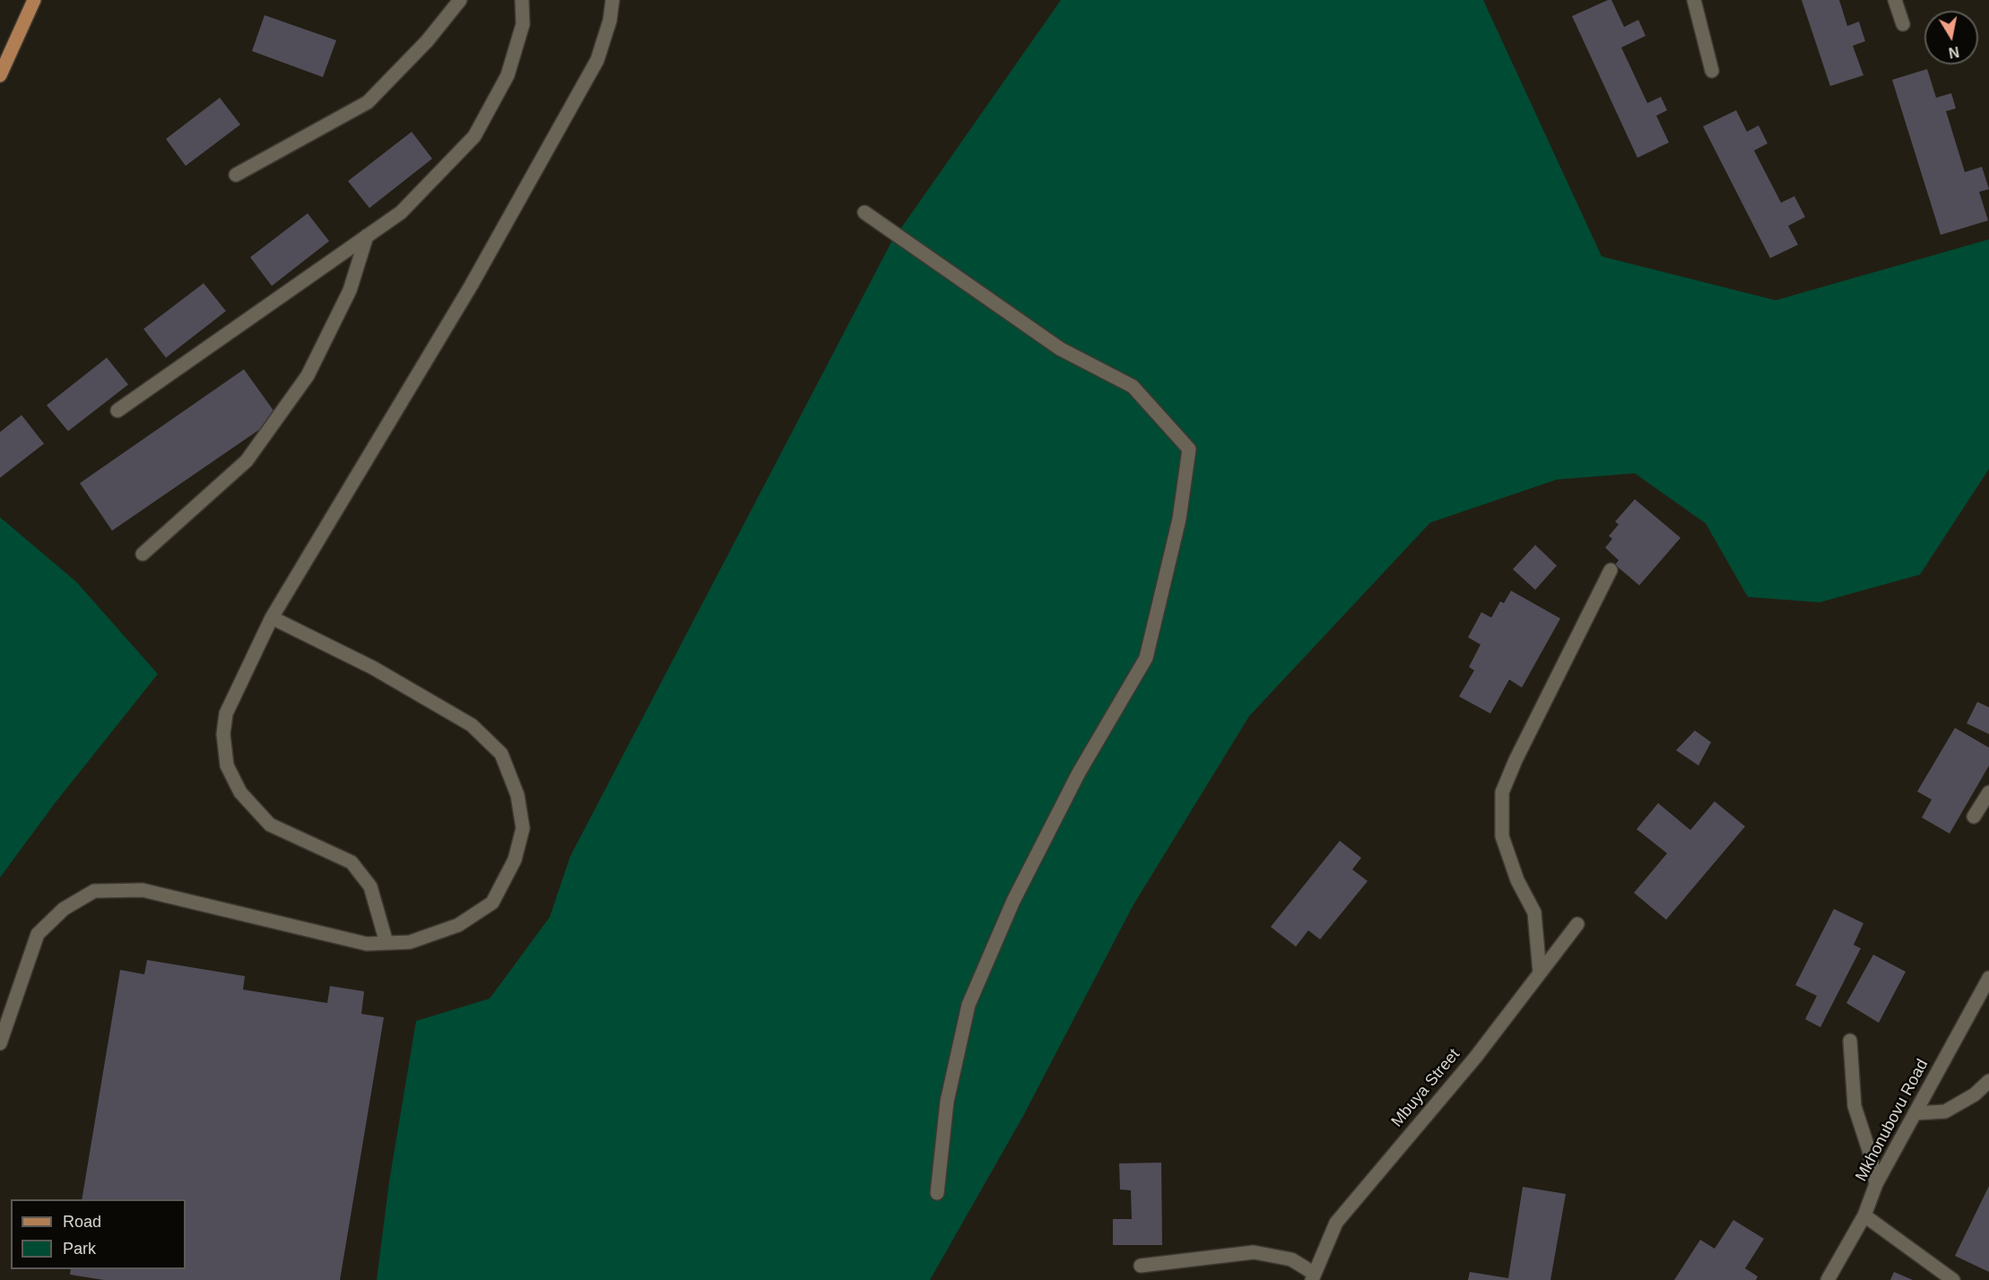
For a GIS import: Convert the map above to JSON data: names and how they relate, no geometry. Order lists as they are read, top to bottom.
{
  "streets": {
    "street": ["Mbuya Street", "Mkhonubovu Road"]
  },
  "legend": ["Road", "Park"],
  "north": "bottom"
}
